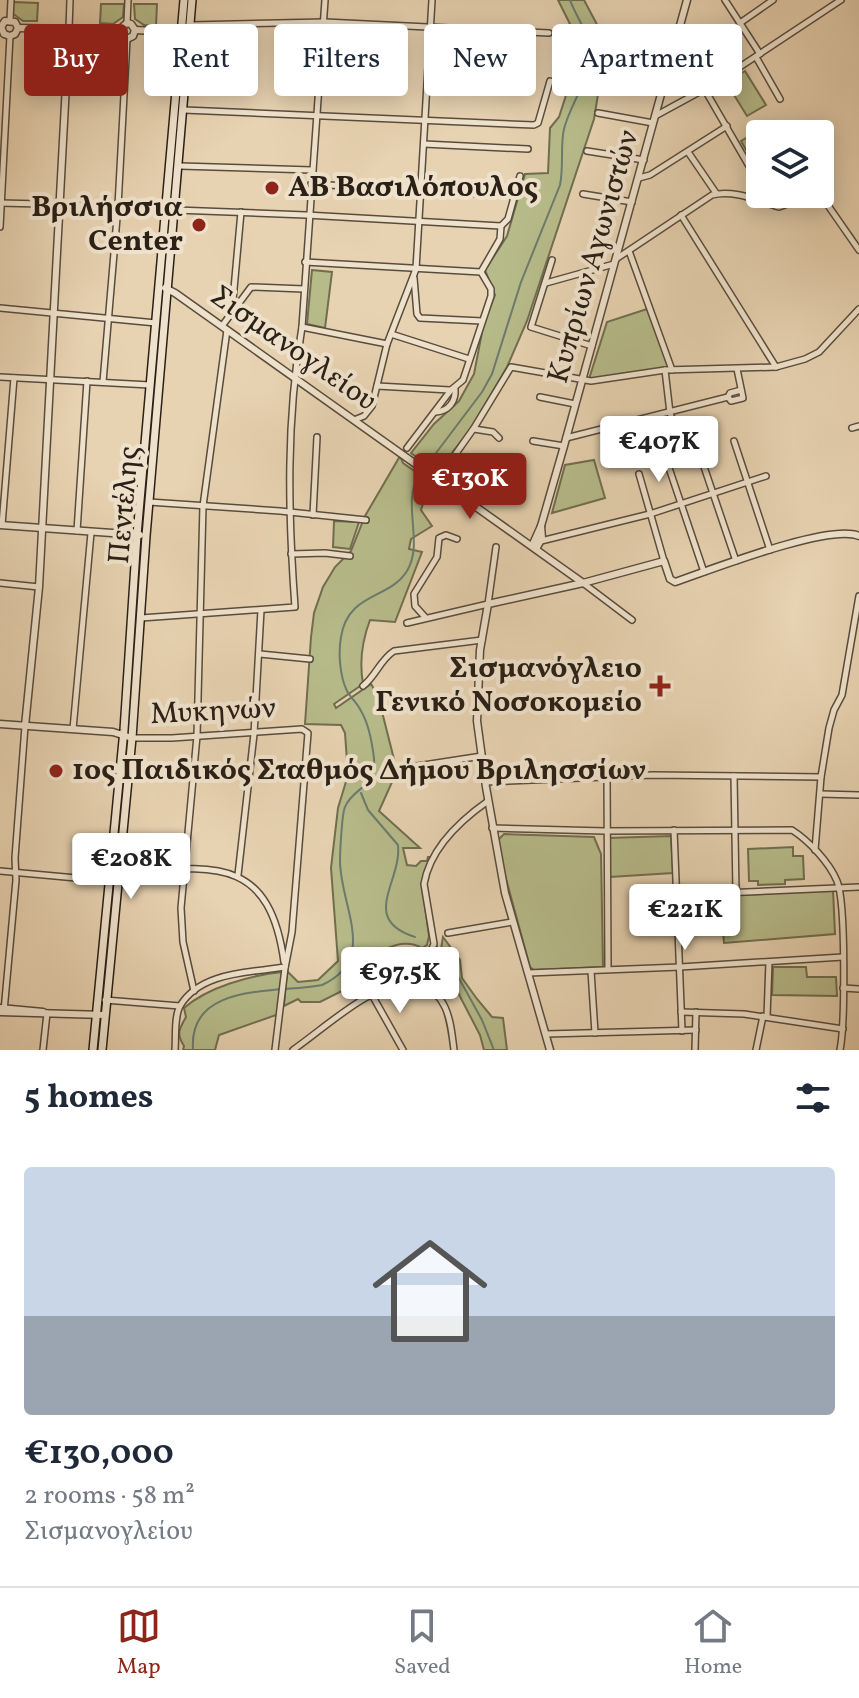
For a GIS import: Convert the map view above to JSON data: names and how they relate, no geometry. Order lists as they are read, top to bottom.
{
  "streets": {
    "main road": ["Πεντέλης"],
    "street": ["Κυπρίων Αγωνιστών", "Σισμανογλείου", "Μυκηνών"]
  },
  "crossings": [
    ["Κυπρίων Αγωνιστών", "Σισμανογλείου"],
    ["Σισμανογλείου", "Πεντέλης"],
    ["Πεντέλης", "Μυκηνών"]
  ],
  "places": {
    "other": ["ΑΒ Βασιλόπουλος", "Βριλήσσια Center", "1ος Παιδικός Σταθμός Δήμου Βριλησσίων"],
    "health": ["Σισμανόγλειο Γενικό Νοσοκομείο"]
  },
  "page": {
    "chip": [
      "Buy",
      "Rent",
      "Filters",
      "New",
      "Apartment"
    ],
    "price": [
      "€407K",
      "€130K",
      "€208K",
      "€221K",
      "€97.5K"
    ],
    "heading": "5 homes",
    "list": [
      {
        "name": "€130,000",
        "note": "2 rooms · 58 m² · Σισμανογλείου"
      }
    ],
    "tabs": ["Map", "Saved", "Home"]
  }
}
